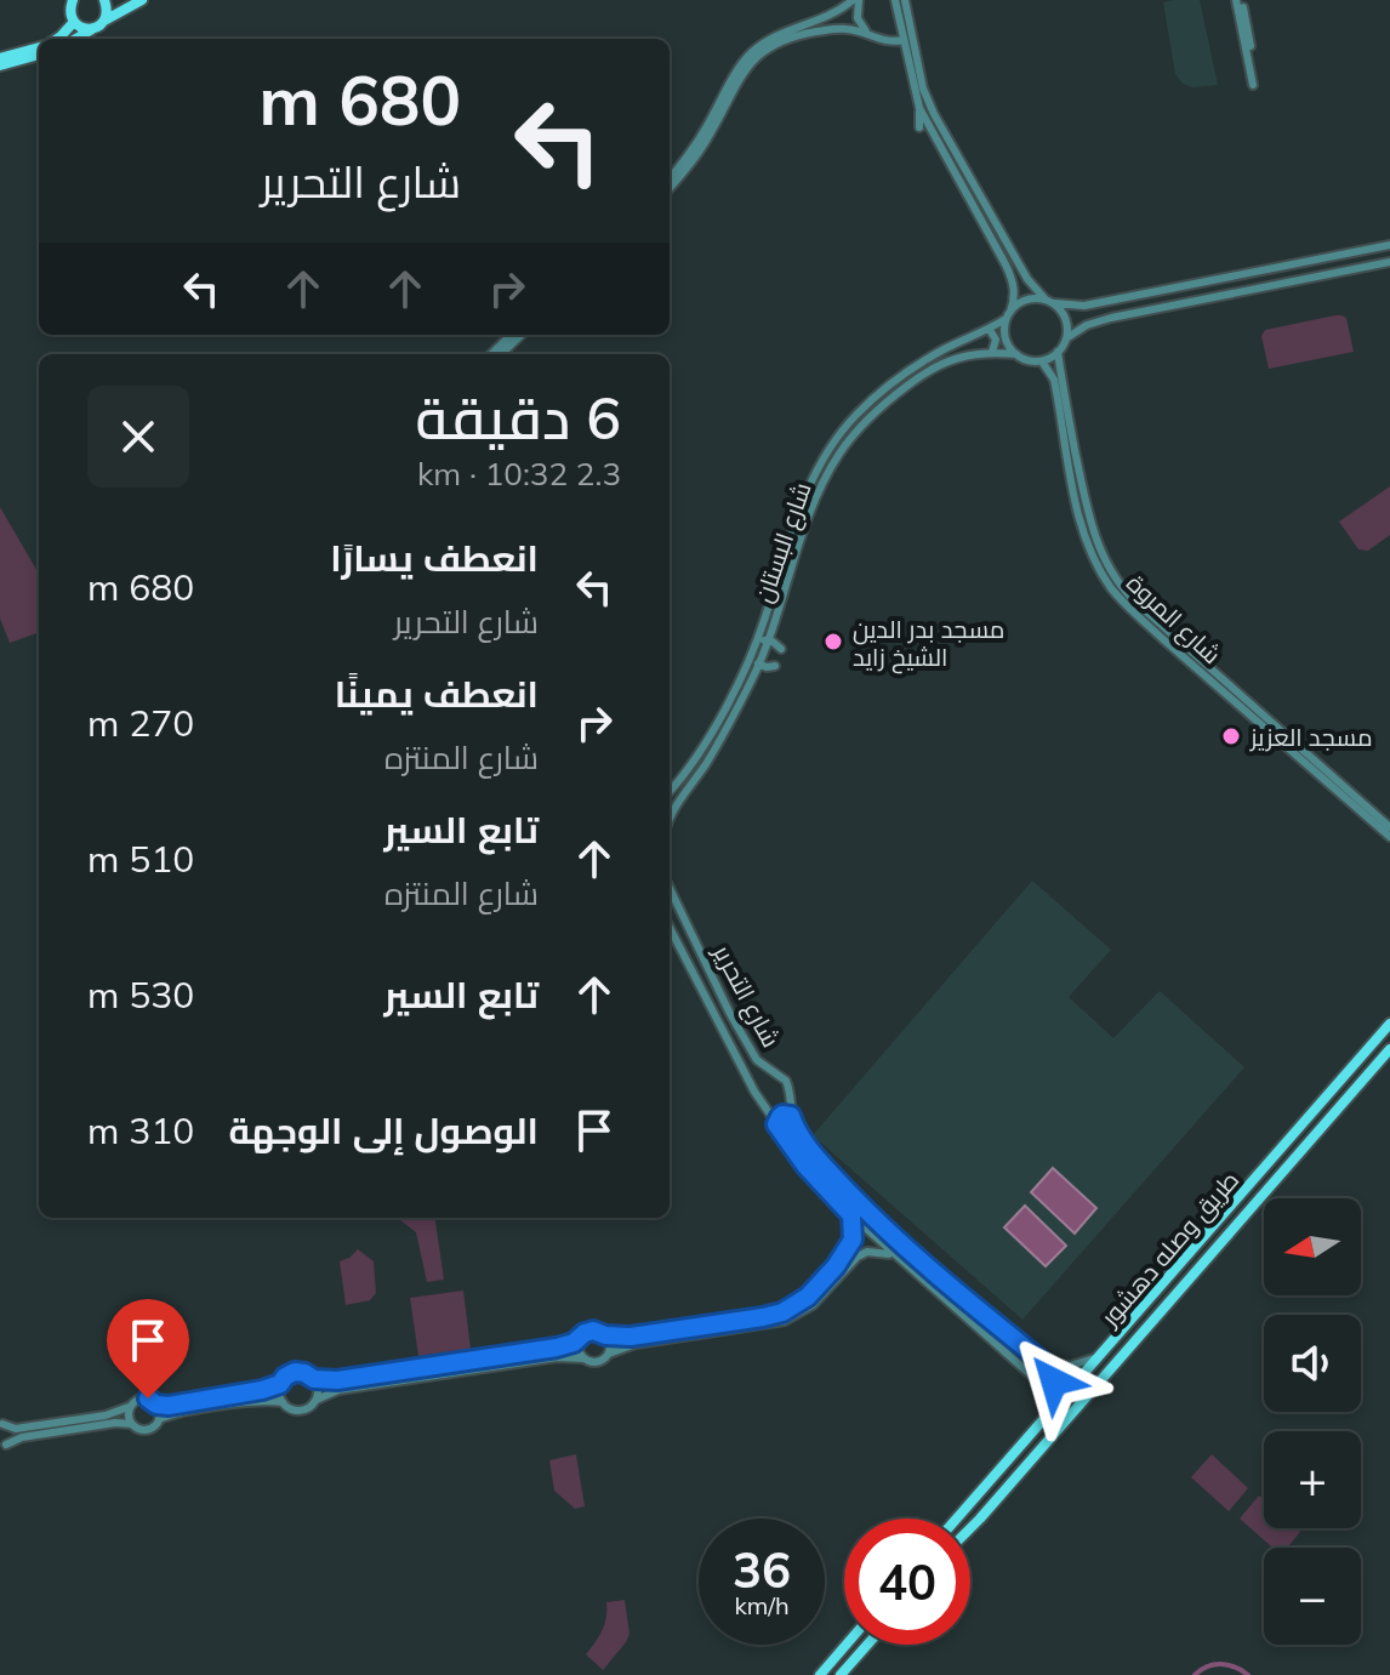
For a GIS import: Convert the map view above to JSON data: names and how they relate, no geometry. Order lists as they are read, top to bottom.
{
  "streets": {
    "main road": ["طريق وصله دهشور"],
    "street": ["شارع البستان", "شارع المروة", "شارع التحرير"]
  },
  "crossings": [
    ["شارع البستان", "شارع المروة"],
    ["شارع التحرير", "طريق وصله دهشور"]
  ],
  "places": ["مسجد بدر الدين الشيخ زايد", "مسجد العزيز"],
  "north": "left",
  "page": {
    "turn": ["680 m", "شارع التحرير"],
    "heading": ["6 دقيقة", "2.3 km · 10:32"],
    "list": [
      {
        "name": "انعطف يسارًا",
        "note": "شارع التحرير",
        "value": "680 m"
      },
      {
        "name": "انعطف يمينًا",
        "note": "شارع المنتزه",
        "value": "270 m"
      },
      {
        "name": "تابع السير",
        "note": "شارع المنتزه",
        "value": "510 m"
      },
      {
        "name": "تابع السير",
        "value": "530 m"
      },
      {
        "name": "الوصول إلى الوجهة",
        "value": "310 m"
      }
    ],
    "map_buttons": ["+", "−"],
    "speed": "36 km/h",
    "limit": "40"
  }
}
